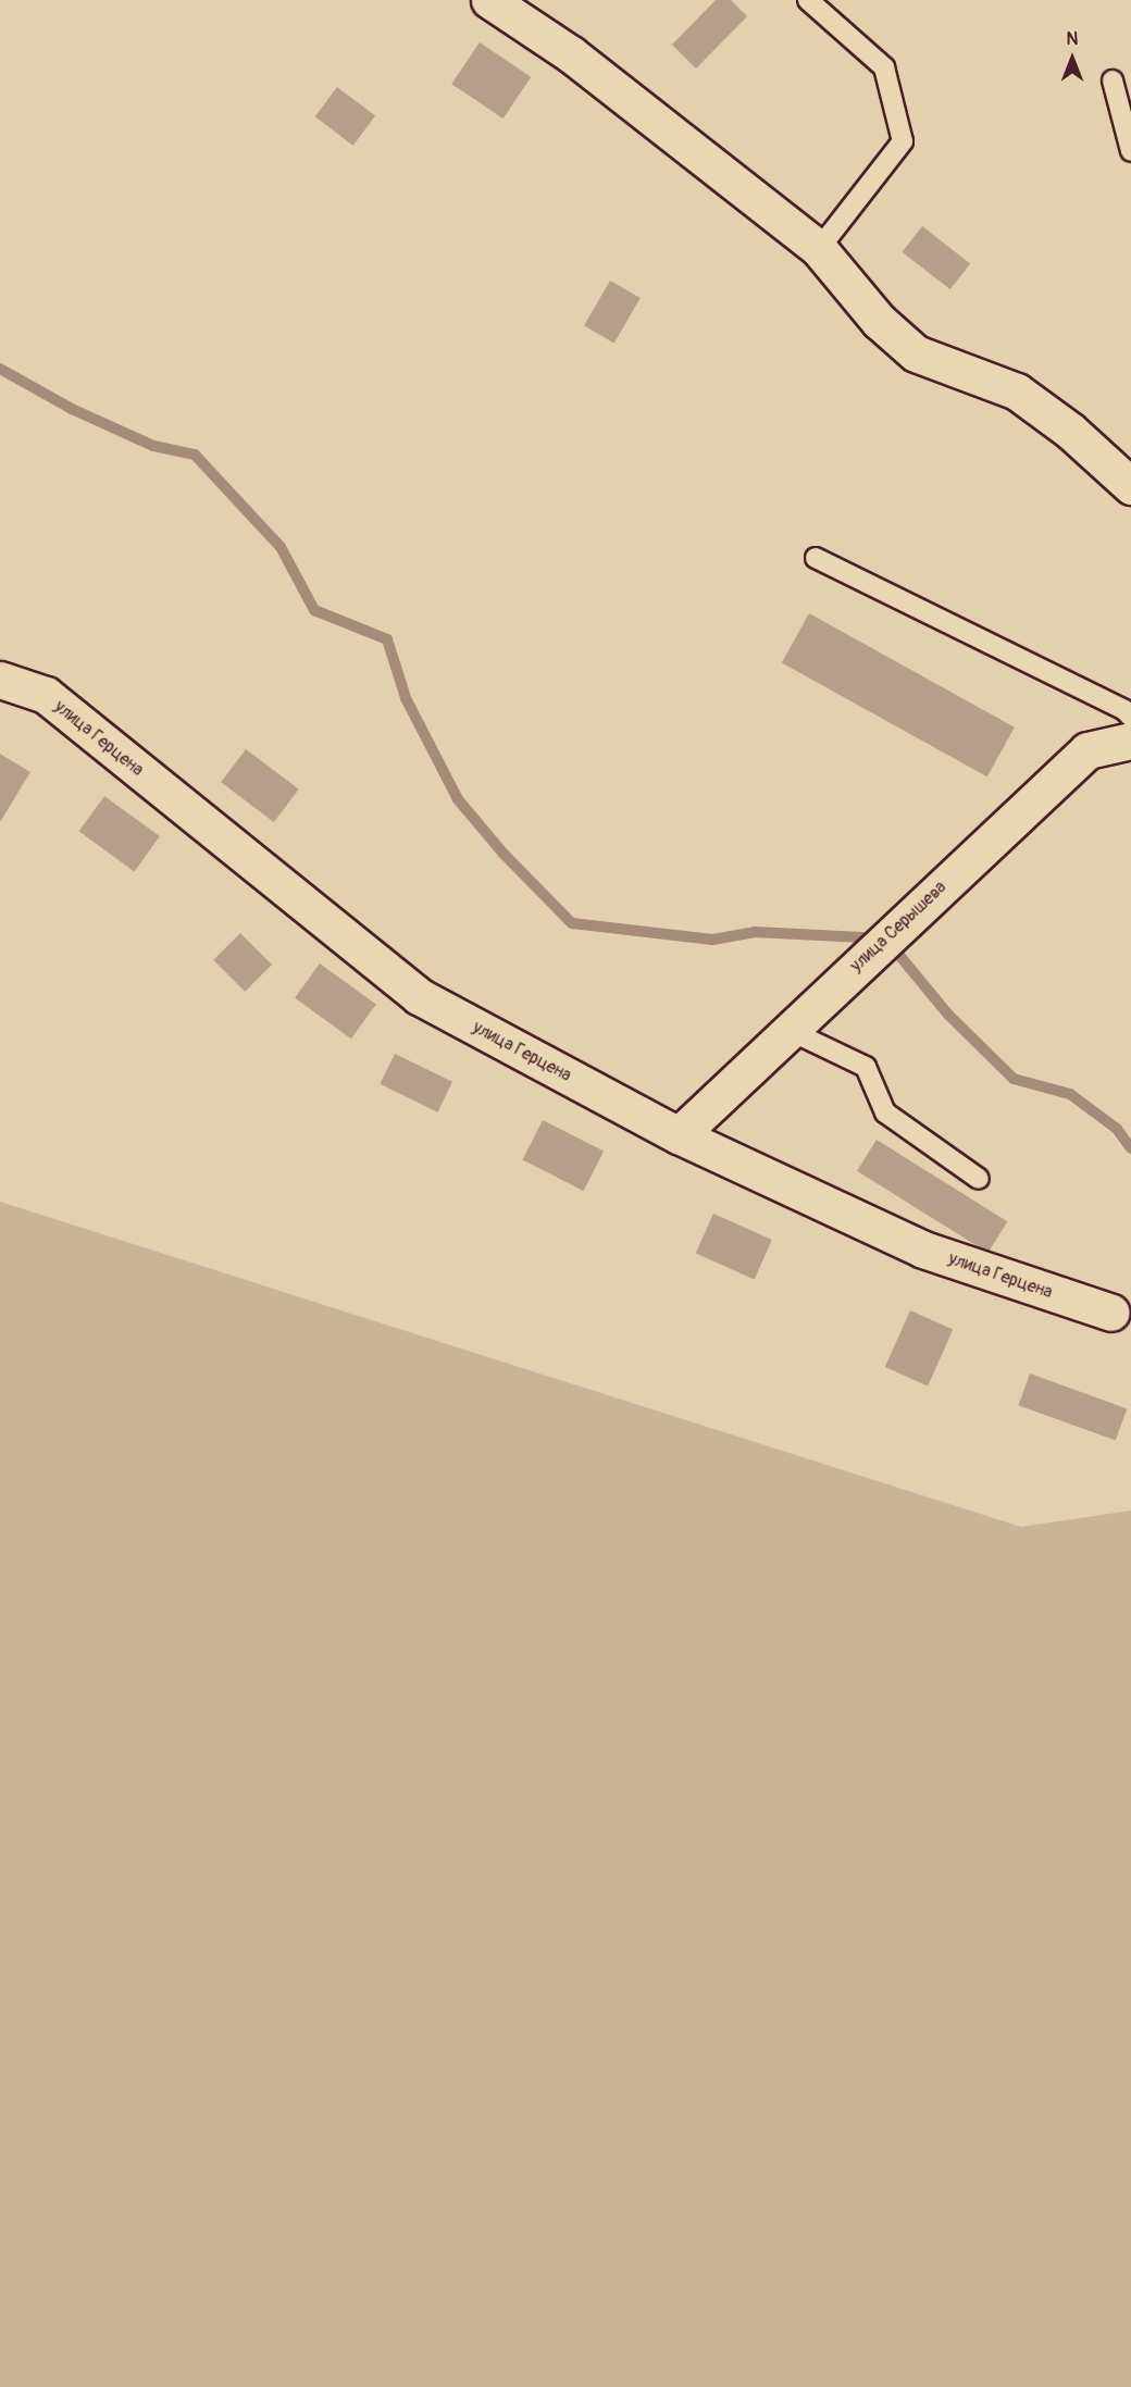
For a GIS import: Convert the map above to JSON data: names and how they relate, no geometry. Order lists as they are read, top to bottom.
{
  "streets": {
    "street": ["улица Герцена", "улица Серышева"]
  },
  "crossings": [
    ["улица Герцена", "улица Серышева"]
  ],
  "north": "top"
}
